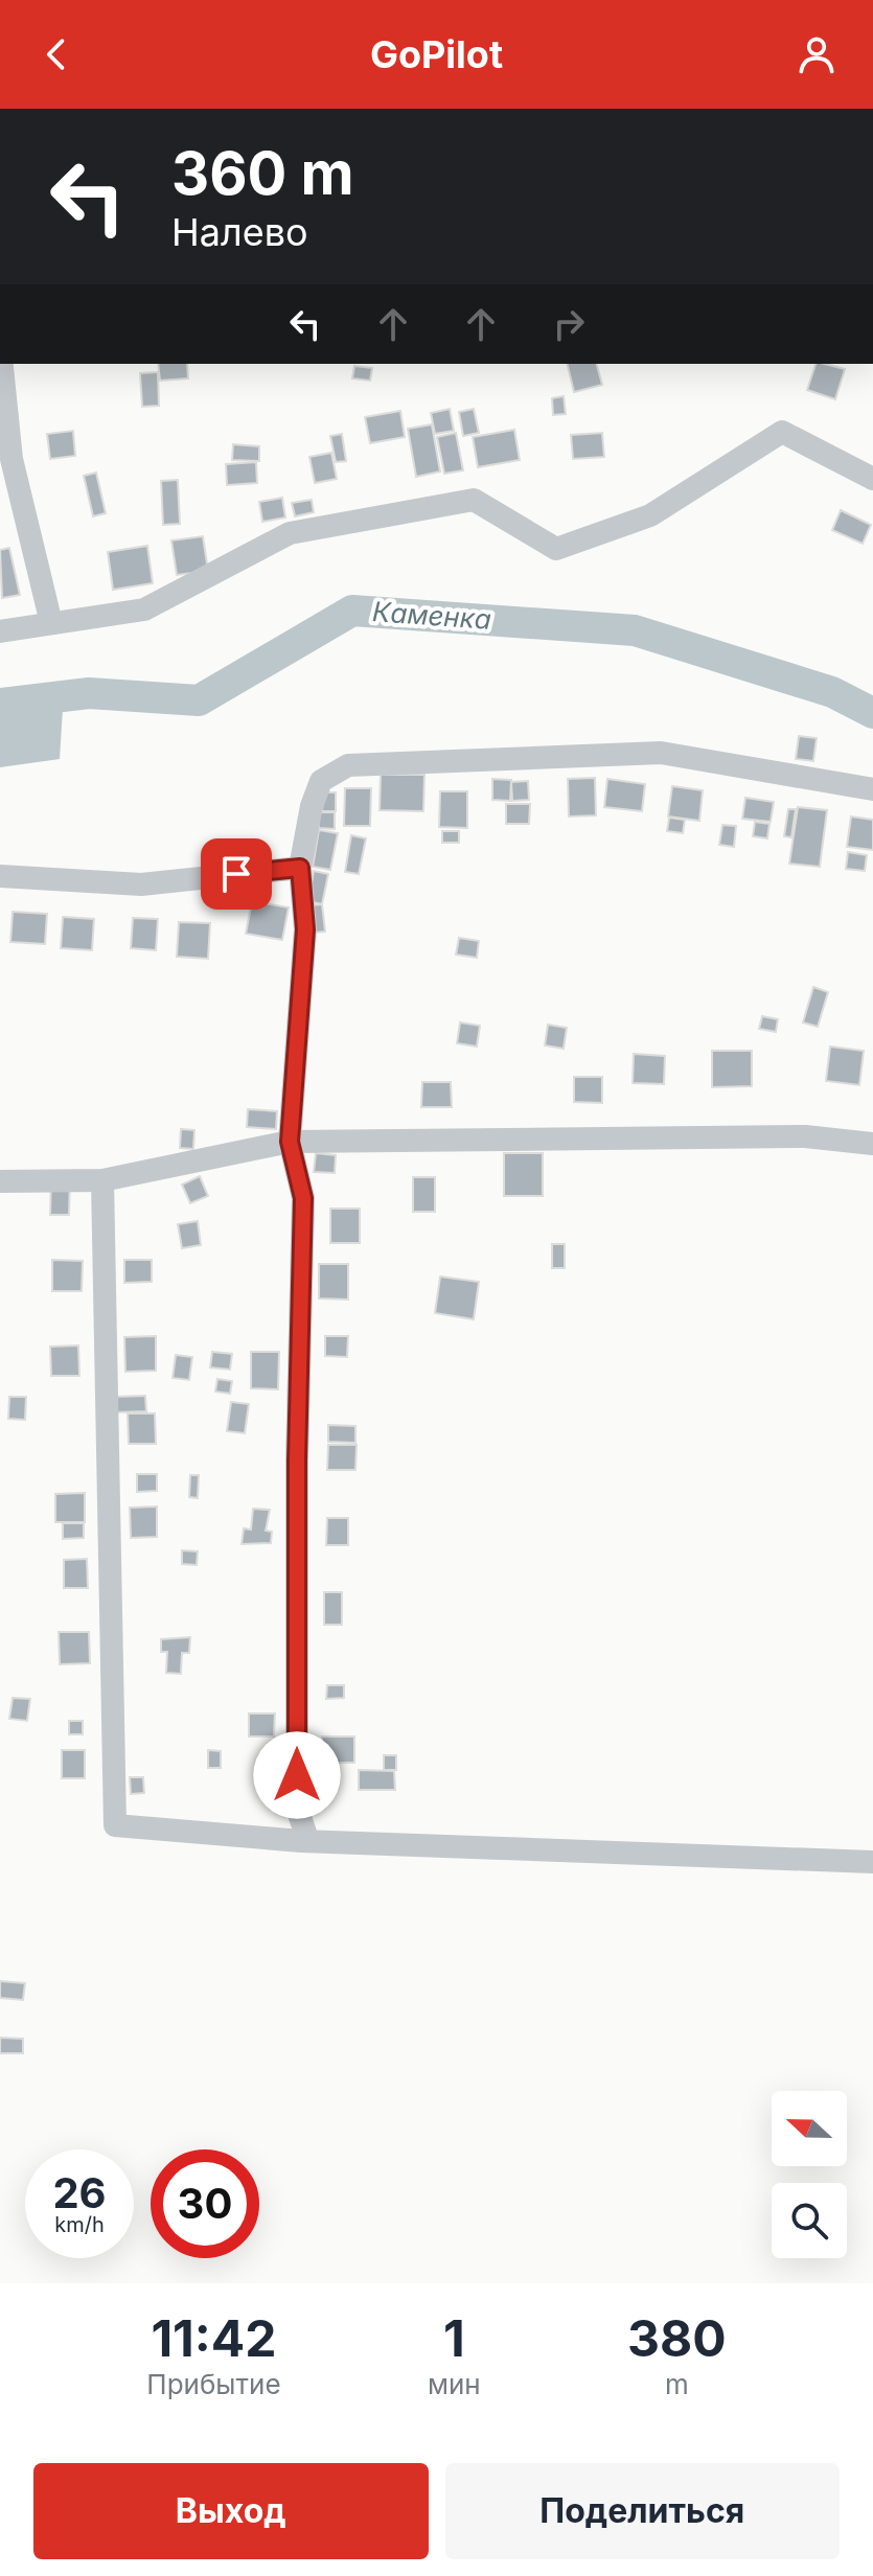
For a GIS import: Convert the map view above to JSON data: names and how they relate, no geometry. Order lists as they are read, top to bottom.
{
  "water": ["Каменка"],
  "north": "left",
  "page": {
    "header": "GoPilot",
    "turn": ["360 m", "Налево"],
    "speed": "26 km/h",
    "limit": "30",
    "eta": [
      "11:42",
      "Прибытие",
      "1",
      "мин",
      "380",
      "m"
    ],
    "buttons": ["Выход", "Поделиться"]
  }
}
